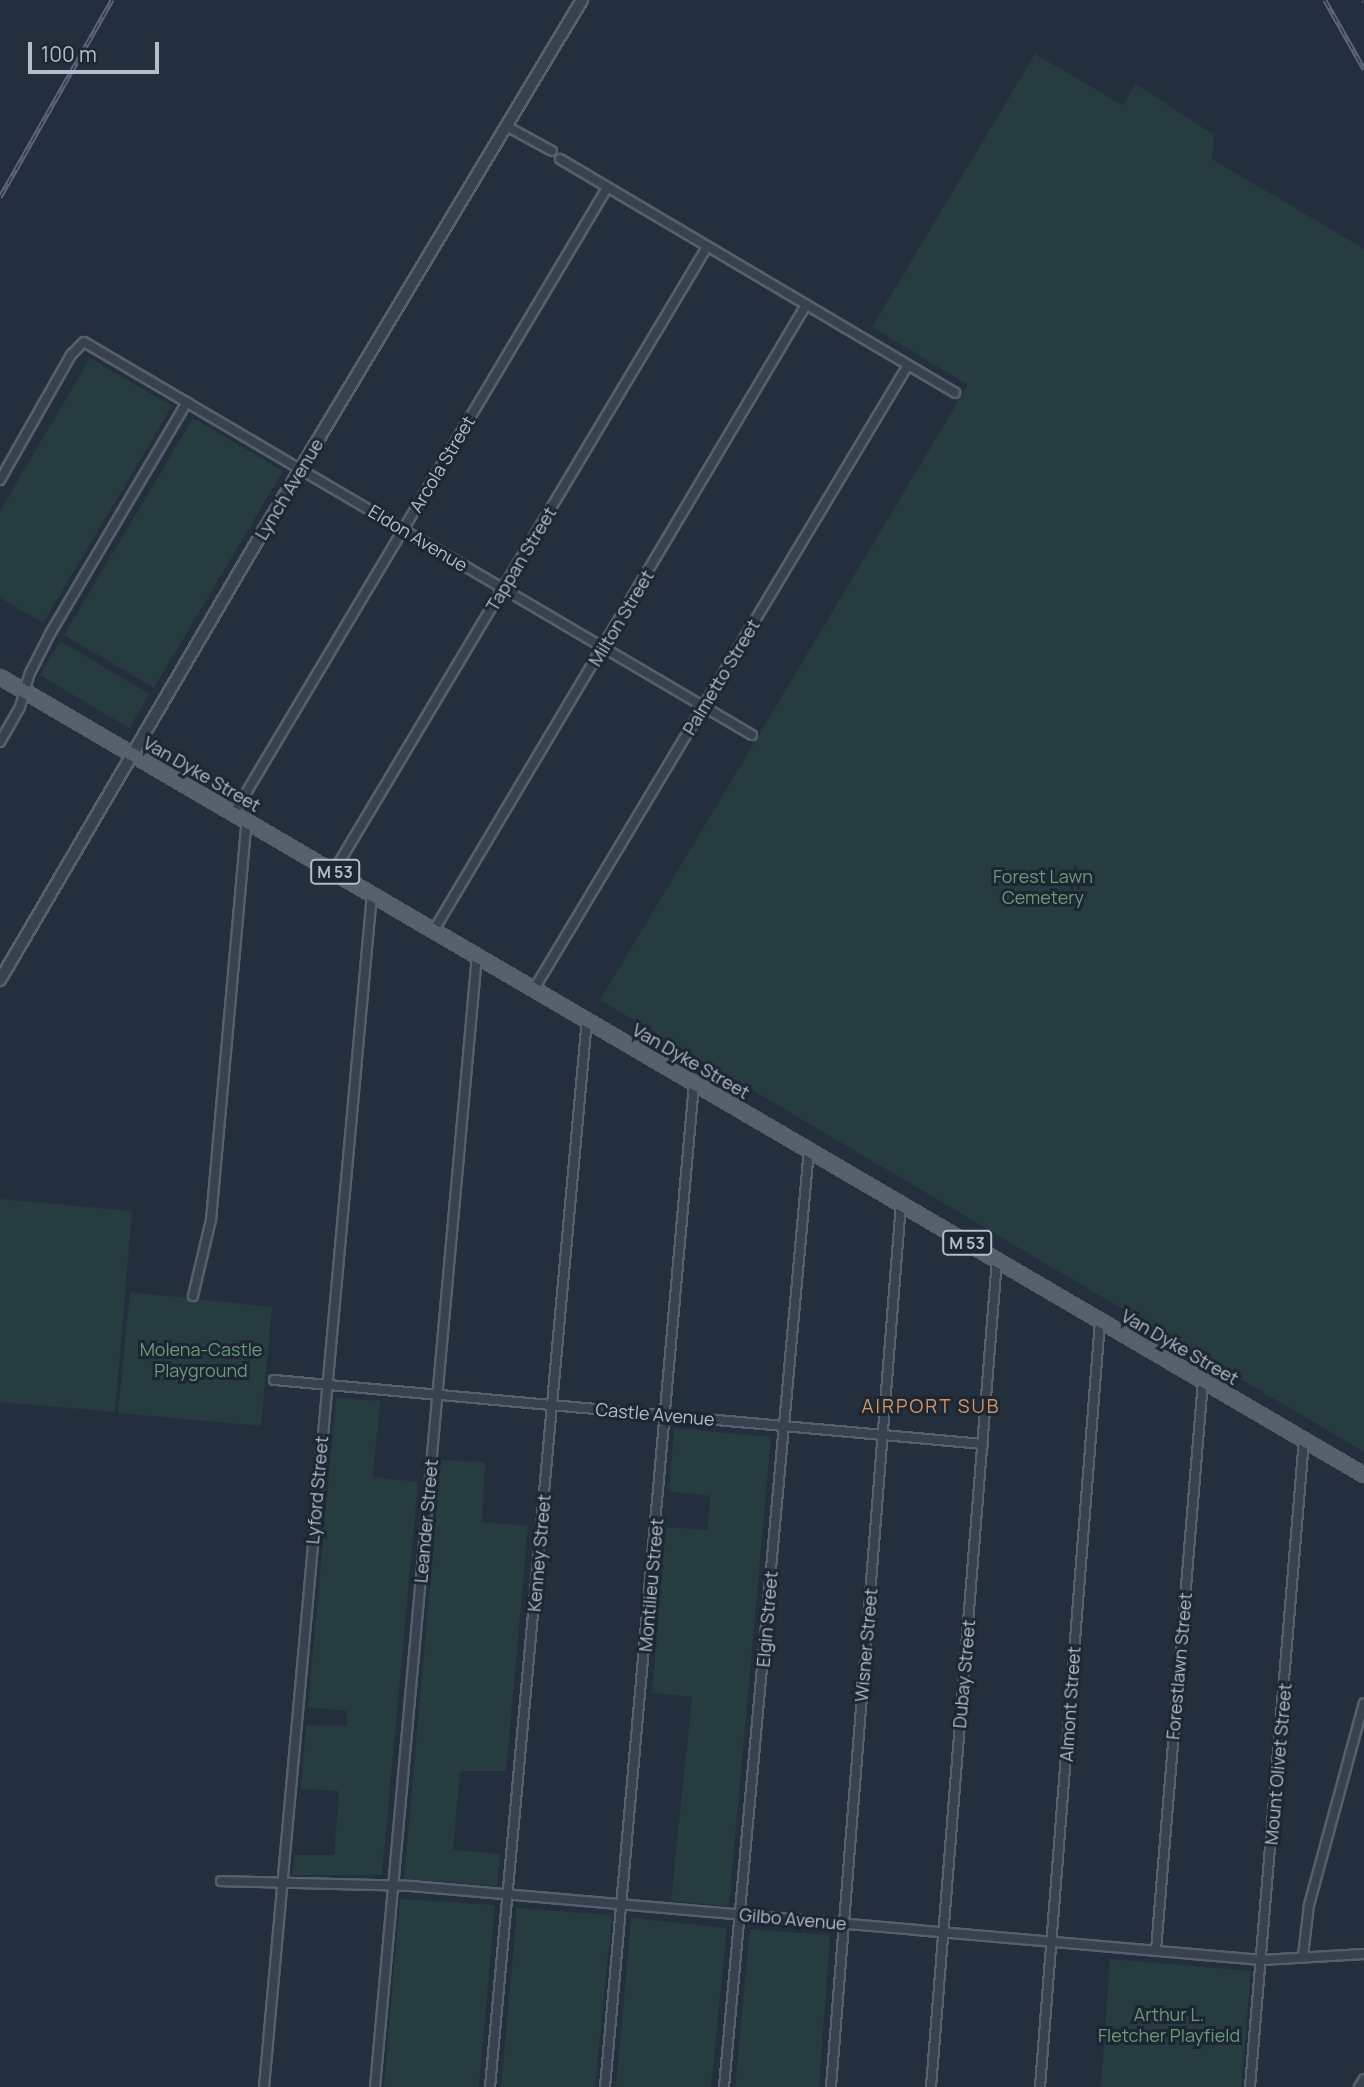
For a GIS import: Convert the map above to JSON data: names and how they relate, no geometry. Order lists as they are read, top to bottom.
{
  "streets": {
    "main road": ["Van Dyke Street", "M 53"],
    "street": [
      "Arcola Street",
      "Lynch Avenue",
      "Eldon Avenue",
      "Tappan Street",
      "Milton Street",
      "Palmetto Street",
      "Castle Avenue",
      "Lyford Street",
      "Leander Street",
      "Kenney Street",
      "Montilieu Street",
      "Elgin Street",
      "Wisner Street",
      "Forestlawn Street",
      "Dubay Street",
      "Almont Street",
      "Mount Olivet Street",
      "Gilbo Avenue"
    ]
  },
  "crossings": [
    ["Arcola Street", "Eldon Avenue"],
    ["Arcola Street", "Van Dyke Street"],
    ["Lynch Avenue", "Eldon Avenue"],
    ["Lynch Avenue", "Van Dyke Street"],
    ["Eldon Avenue", "Tappan Street"],
    ["Eldon Avenue", "Milton Street"],
    ["Eldon Avenue", "Palmetto Street"],
    ["Tappan Street", "Van Dyke Street"],
    ["Milton Street", "Van Dyke Street"],
    ["Palmetto Street", "Van Dyke Street"],
    ["Van Dyke Street", "Lyford Street"],
    ["Van Dyke Street", "Leander Street"],
    ["Van Dyke Street", "Kenney Street"],
    ["Van Dyke Street", "Montilieu Street"],
    ["Van Dyke Street", "Elgin Street"],
    ["Van Dyke Street", "Wisner Street"],
    ["Van Dyke Street", "Forestlawn Street"],
    ["Van Dyke Street", "Dubay Street"],
    ["Van Dyke Street", "Almont Street"],
    ["Van Dyke Street", "Mount Olivet Street"],
    ["Castle Avenue", "Lyford Street"],
    ["Castle Avenue", "Leander Street"],
    ["Castle Avenue", "Kenney Street"],
    ["Castle Avenue", "Montilieu Street"],
    ["Castle Avenue", "Elgin Street"],
    ["Castle Avenue", "Wisner Street"],
    ["Castle Avenue", "Dubay Street"],
    ["Lyford Street", "Gilbo Avenue"],
    ["Leander Street", "Gilbo Avenue"],
    ["Kenney Street", "Gilbo Avenue"],
    ["Montilieu Street", "Gilbo Avenue"],
    ["Elgin Street", "Gilbo Avenue"],
    ["Wisner Street", "Gilbo Avenue"],
    ["Forestlawn Street", "Gilbo Avenue"],
    ["Dubay Street", "Gilbo Avenue"],
    ["Almont Street", "Gilbo Avenue"],
    ["Mount Olivet Street", "Gilbo Avenue"]
  ],
  "districts": ["AIRPORT SUB"],
  "parks": ["Forest Lawn Cemetery", "Molena-Castle Playground", "Arthur L. Fletcher Playfield"],
  "scale_bar": "100 m"
}
